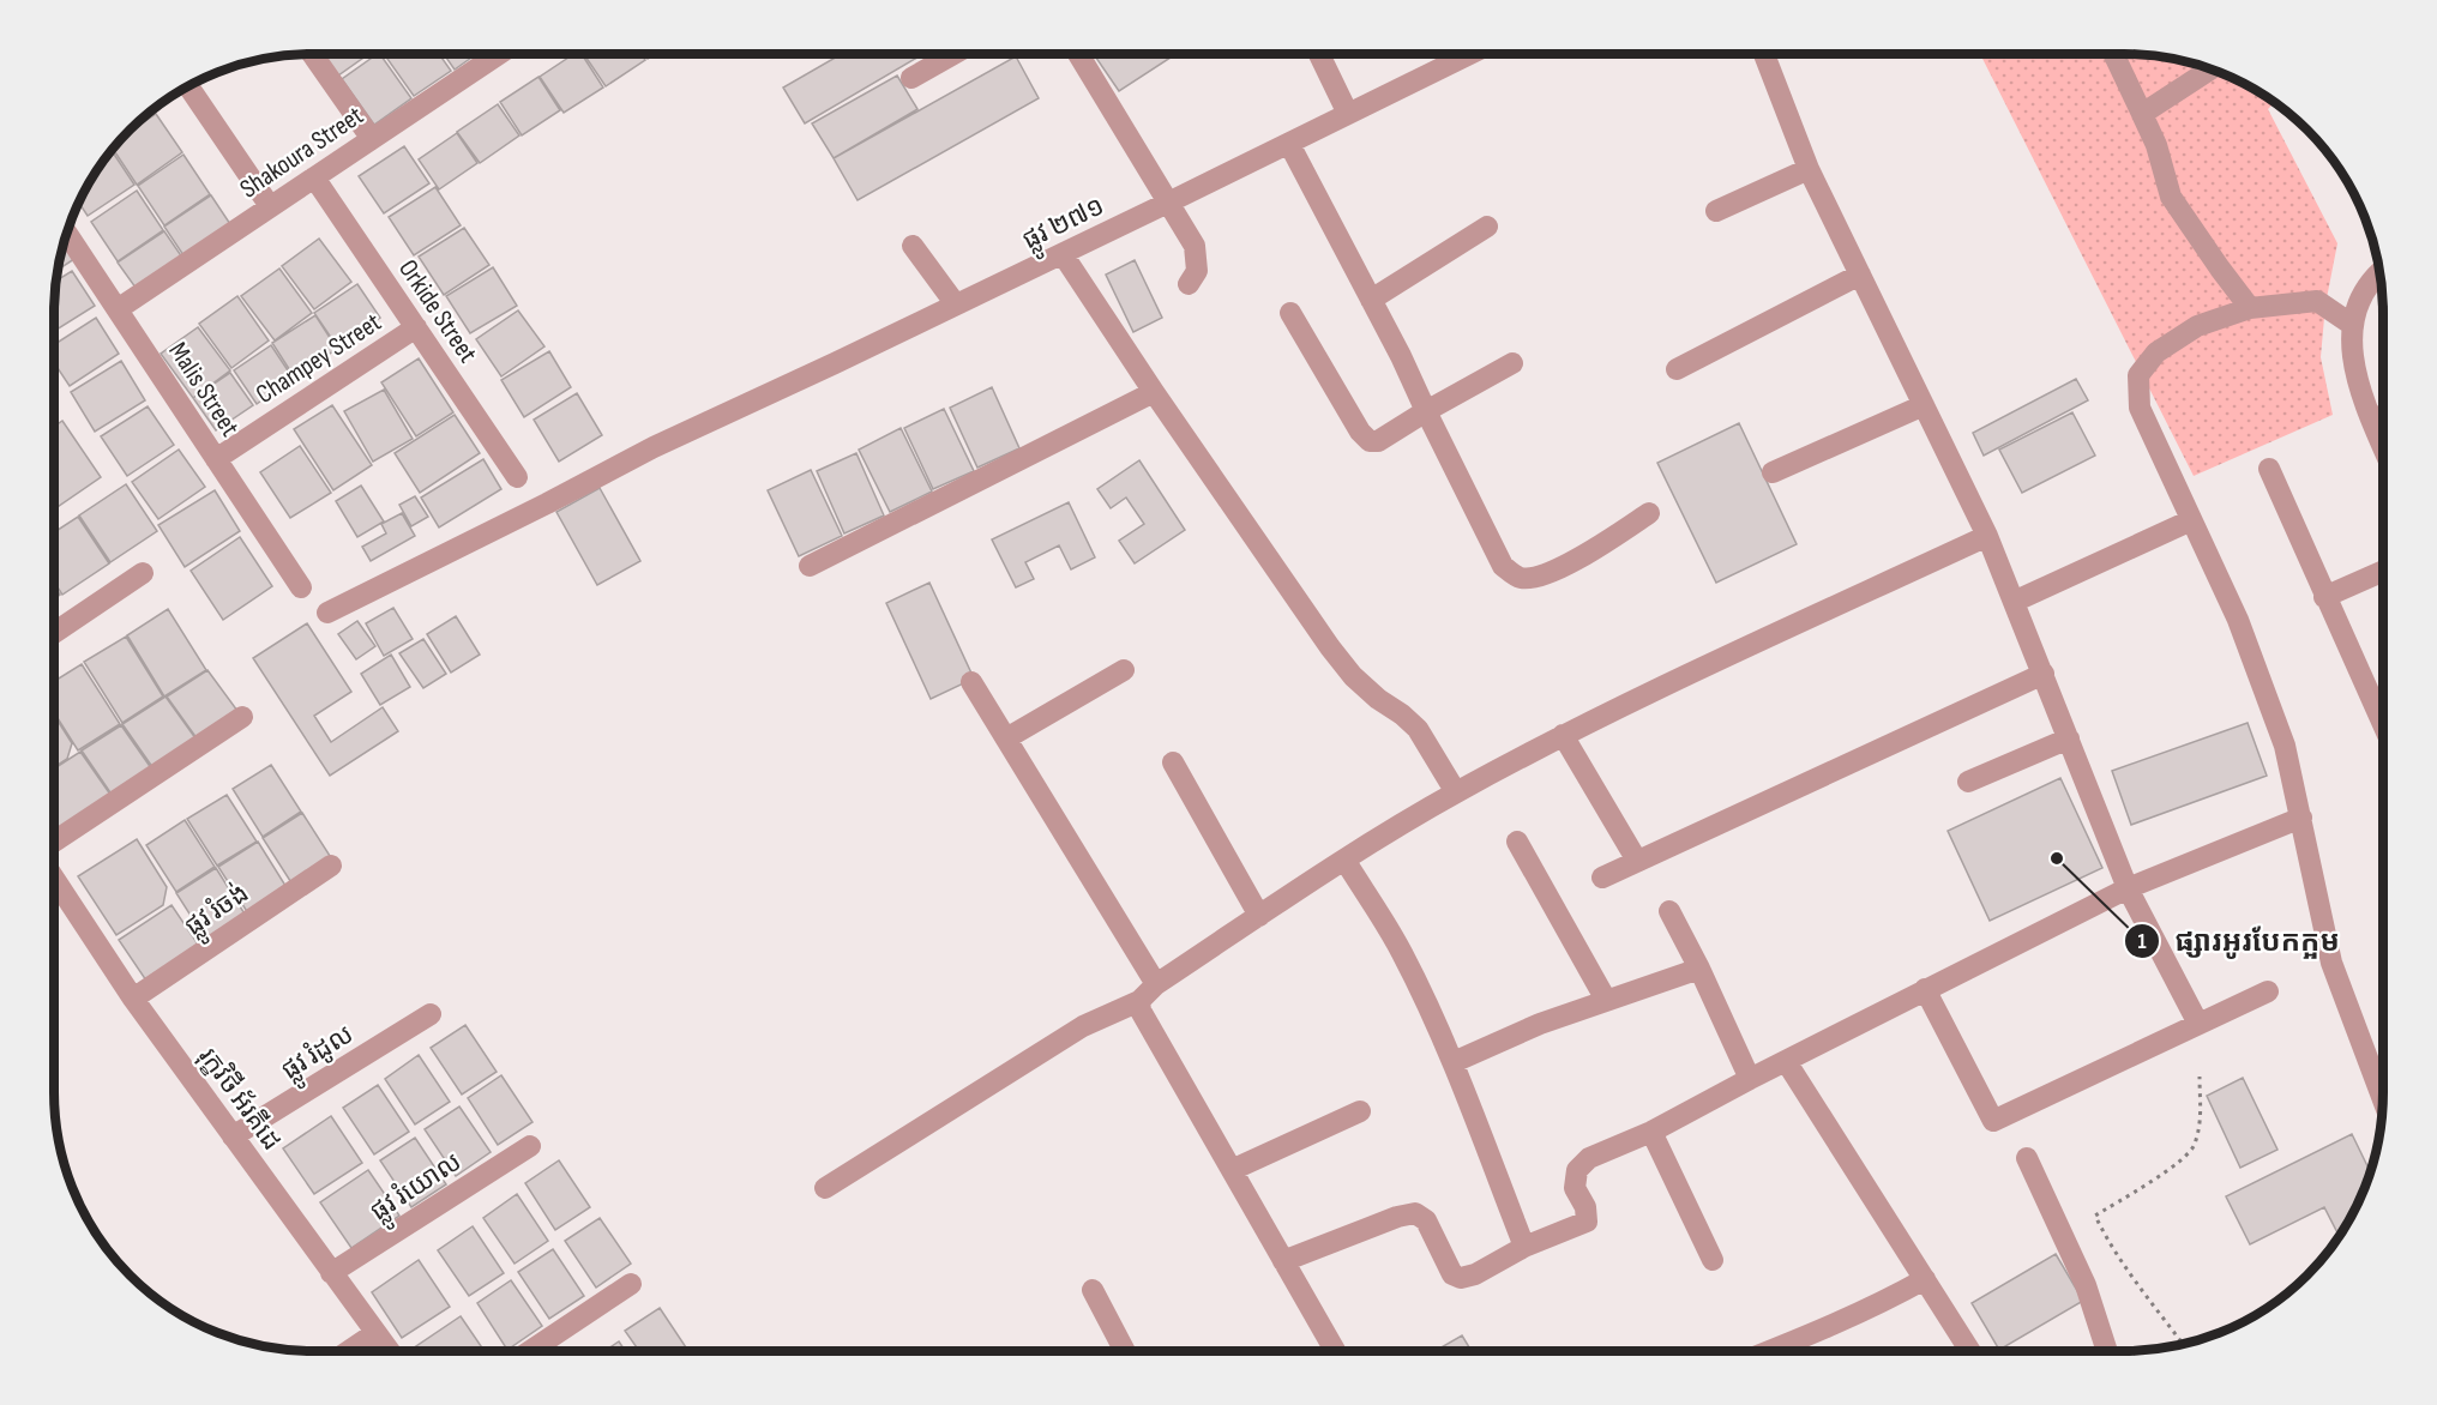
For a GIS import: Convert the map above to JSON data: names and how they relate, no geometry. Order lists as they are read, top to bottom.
{
  "streets": {
    "street": [
      "Shakoura Street",
      "ផ្លូវ ២៧១",
      "Orkide Street",
      "Champey Street",
      "Malis Street",
      "ផ្លូវ រំចង់",
      "ផ្លូវ រំដូល",
      "រុក្ខវិថី អ័រគីដេ",
      "ផ្លូវ រំយោល"
    ]
  },
  "crossings": [
    ["Shakoura Street", "Orkide Street"],
    ["Shakoura Street", "Malis Street"],
    ["Orkide Street", "Champey Street"],
    ["Champey Street", "Malis Street"],
    ["ផ្លូវ រំចង់", "រុក្ខវិថី អ័រគីដេ"],
    ["ផ្លូវ រំដូល", "រុក្ខវិថី អ័រគីដេ"],
    ["រុក្ខវិថី អ័រគីដេ", "ផ្លូវ រំយោល"]
  ],
  "places": ["ផ្សារអូរបែកក្អម"]
}
